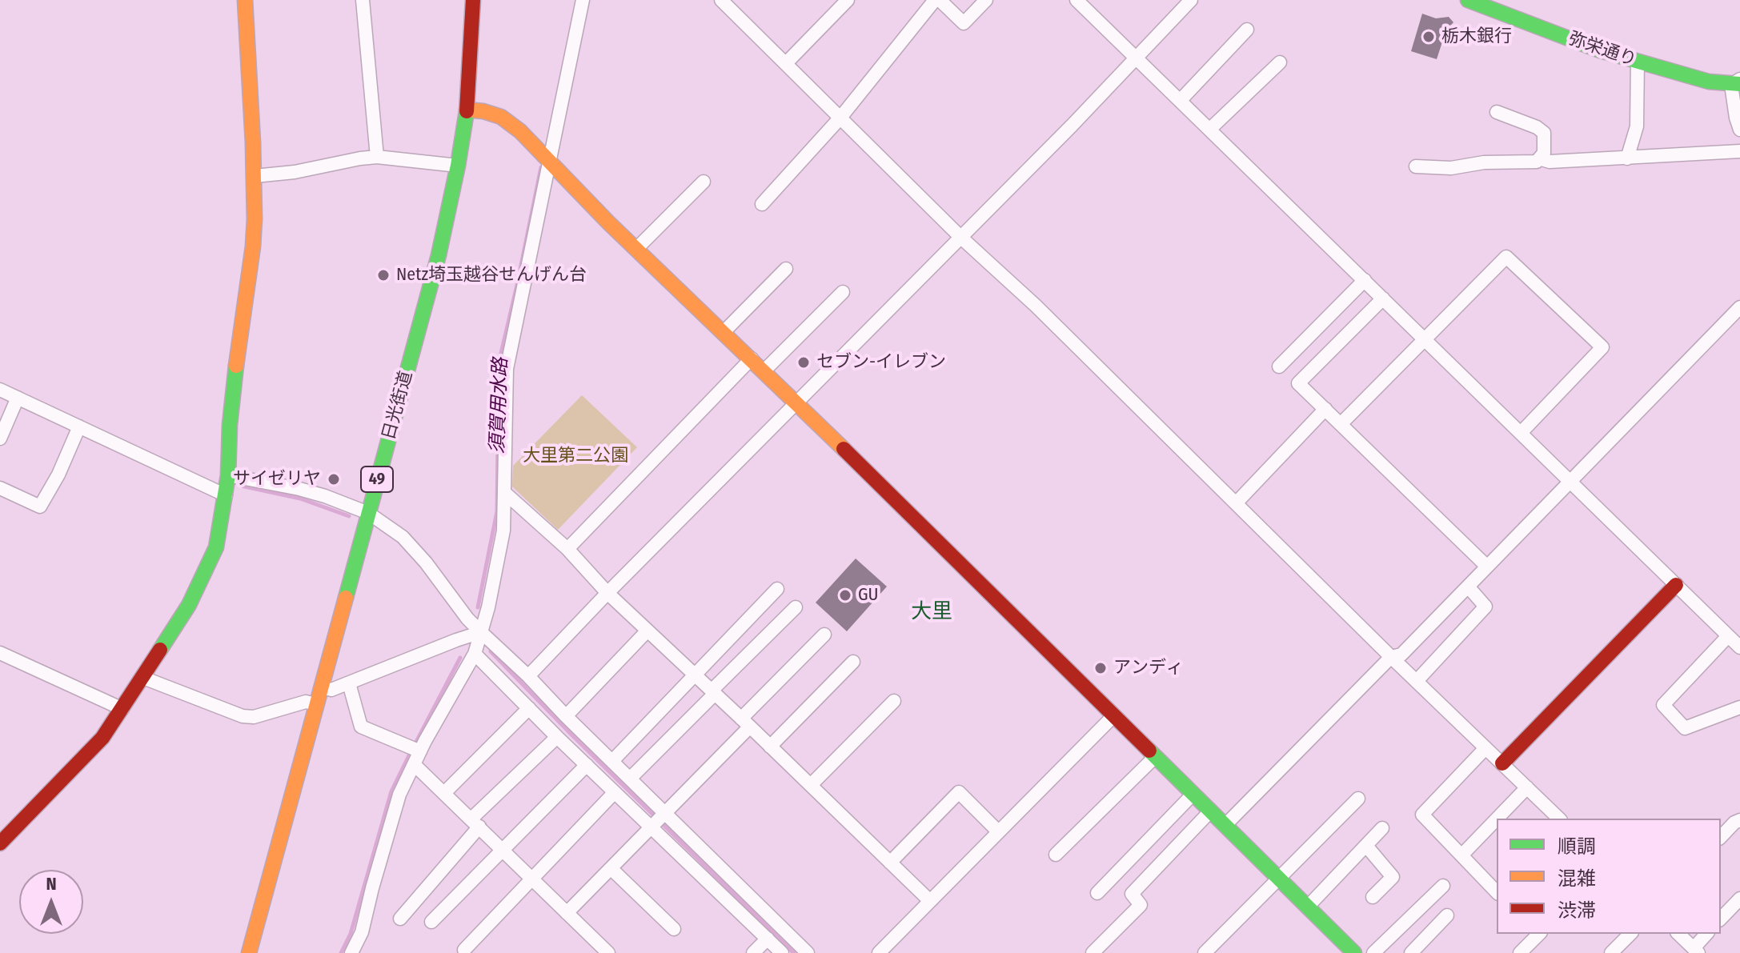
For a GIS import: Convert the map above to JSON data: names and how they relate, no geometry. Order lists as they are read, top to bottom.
{
  "streets": {
    "street": ["弥栄通り", "日光街道", "49"]
  },
  "districts": ["大里"],
  "water": ["須賀用水路"],
  "parks": ["大里第二公園"],
  "places": [
    "栃木銀行",
    "Netz埼玉越谷せんげん台",
    "セブン-イレブン",
    "サイゼリヤ",
    "GU",
    "アンディ"
  ],
  "legend": ["順調", "混雑", "渋滞"],
  "north": "top"
}
